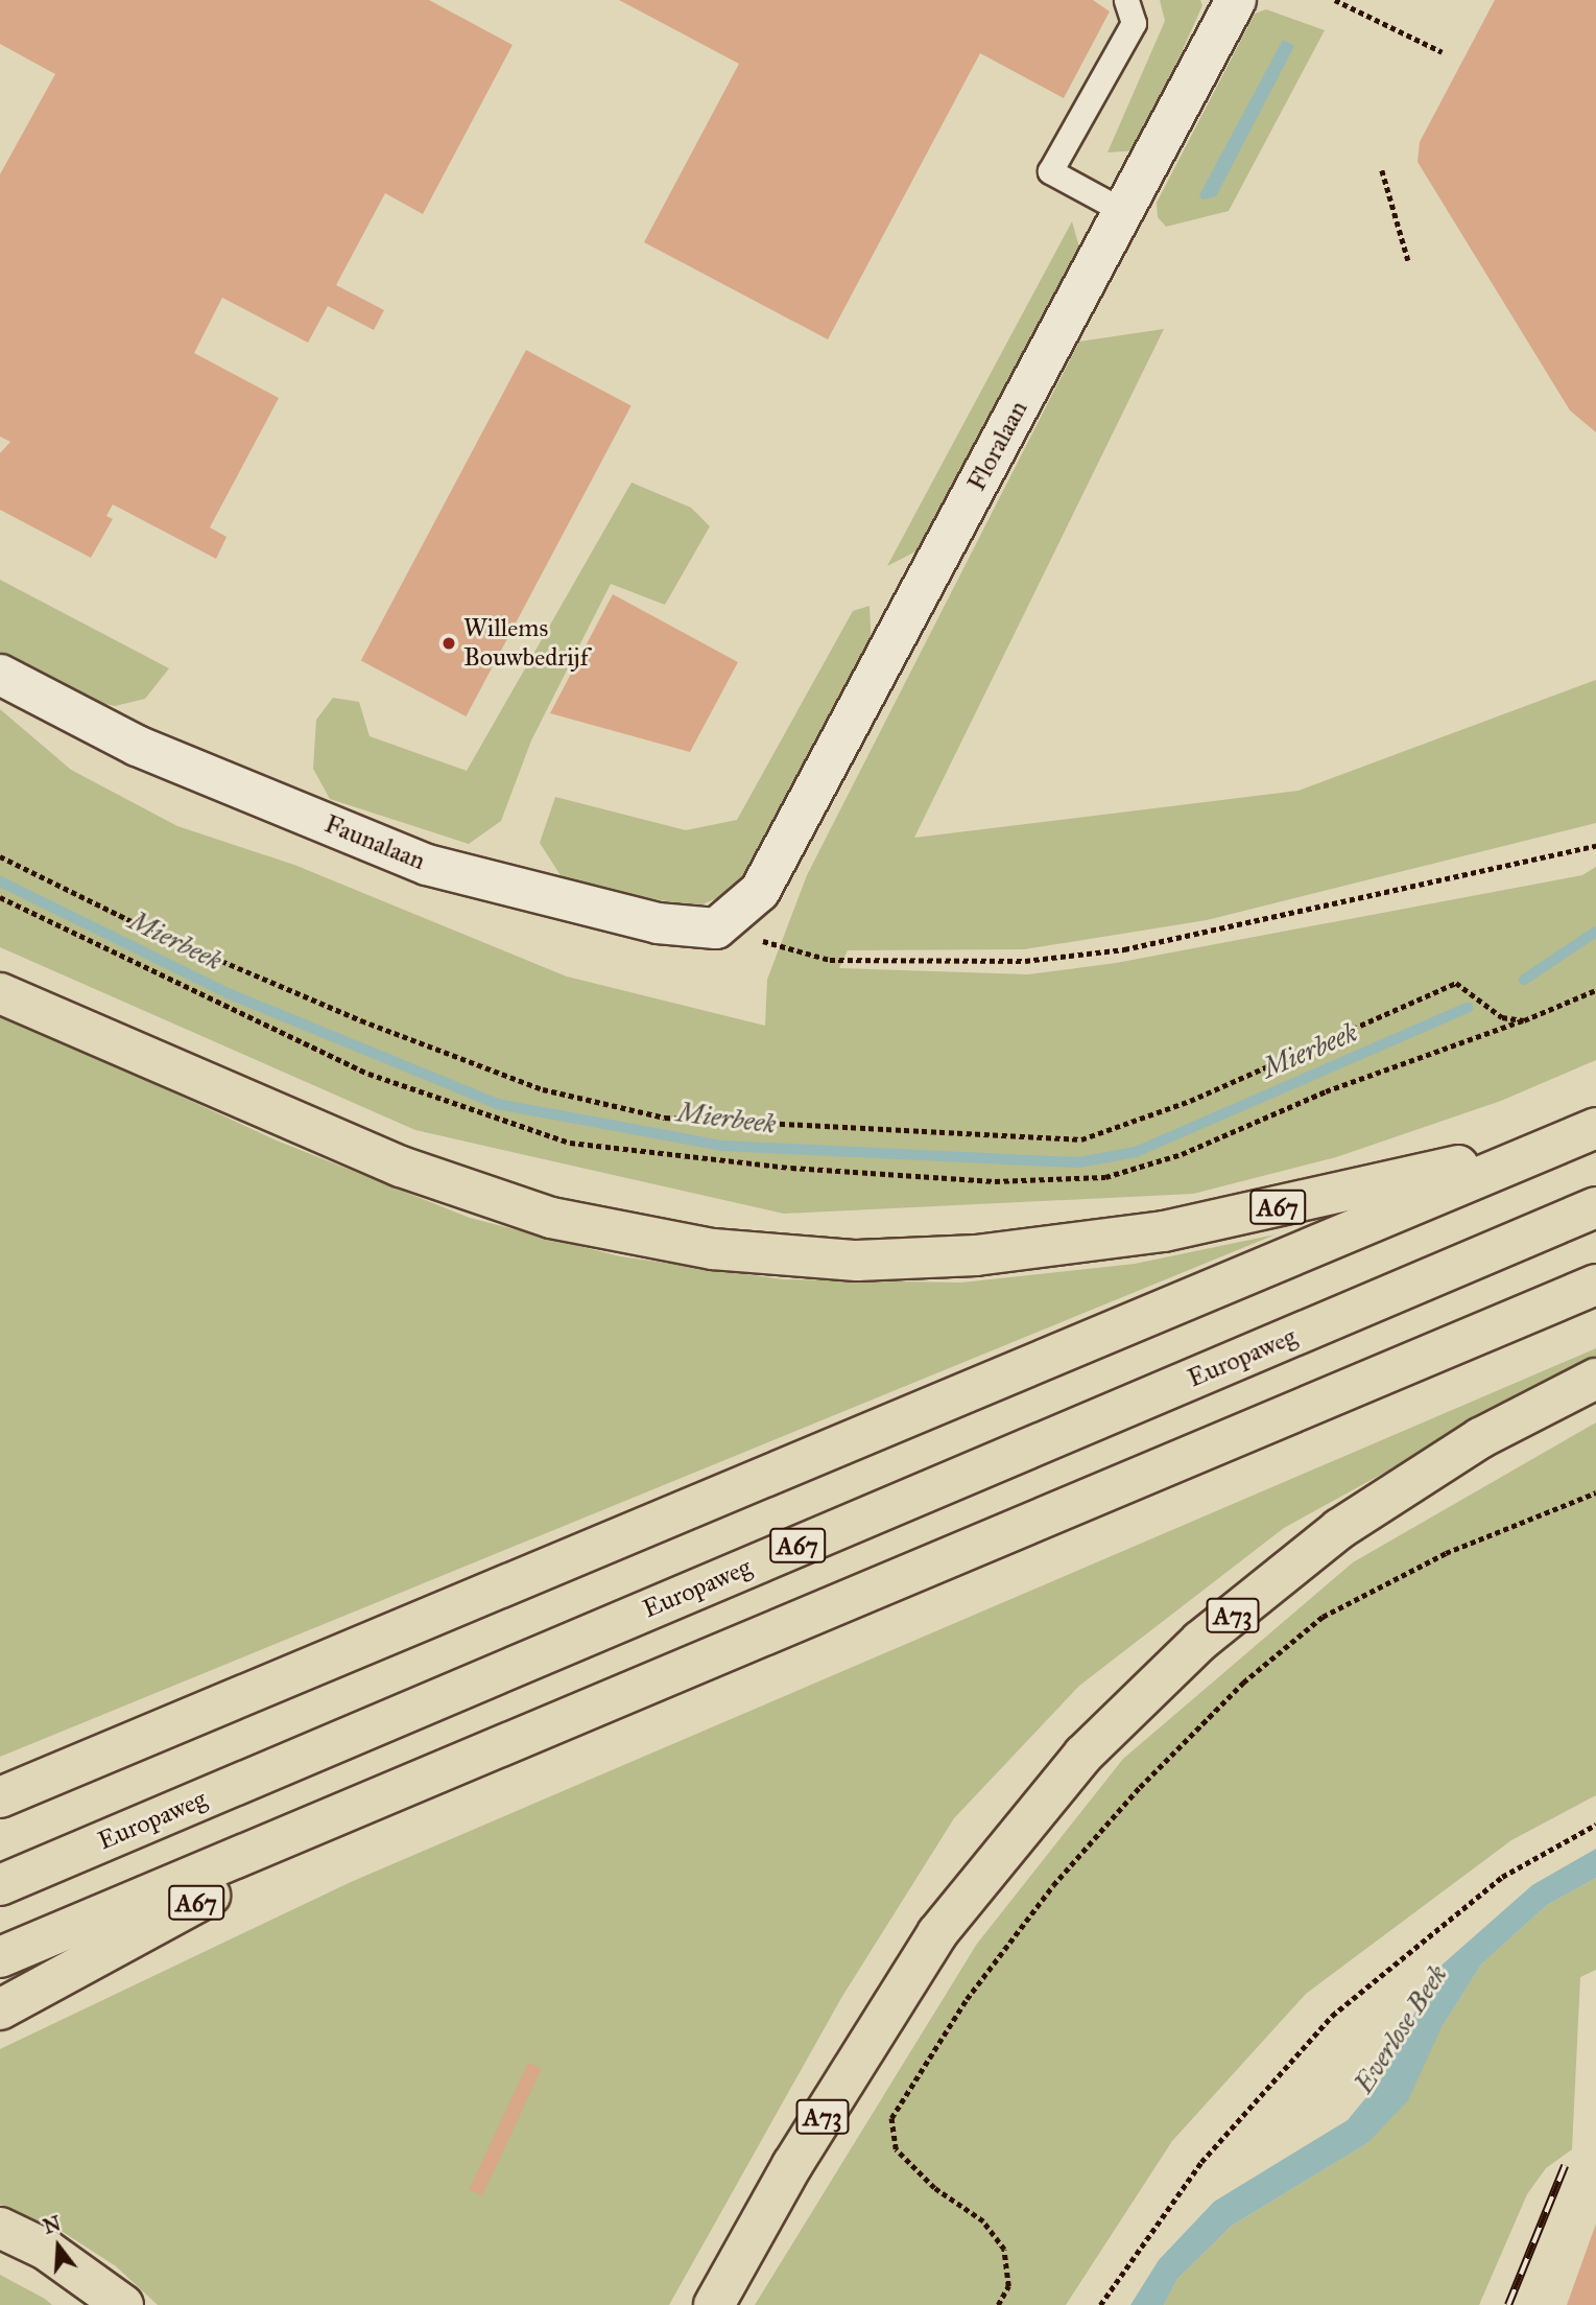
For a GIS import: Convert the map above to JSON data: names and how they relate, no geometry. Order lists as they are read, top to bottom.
{
  "streets": {
    "highway": ["A67", "Europaweg", "A73"],
    "street": ["Floralaan", "Faunalaan"]
  },
  "crossings": [
    ["Floralaan", "Faunalaan"]
  ],
  "water": ["Mierbeek", "Everlose Beek"],
  "places": ["Willems Bouwbedrijf"],
  "north": "top"
}
